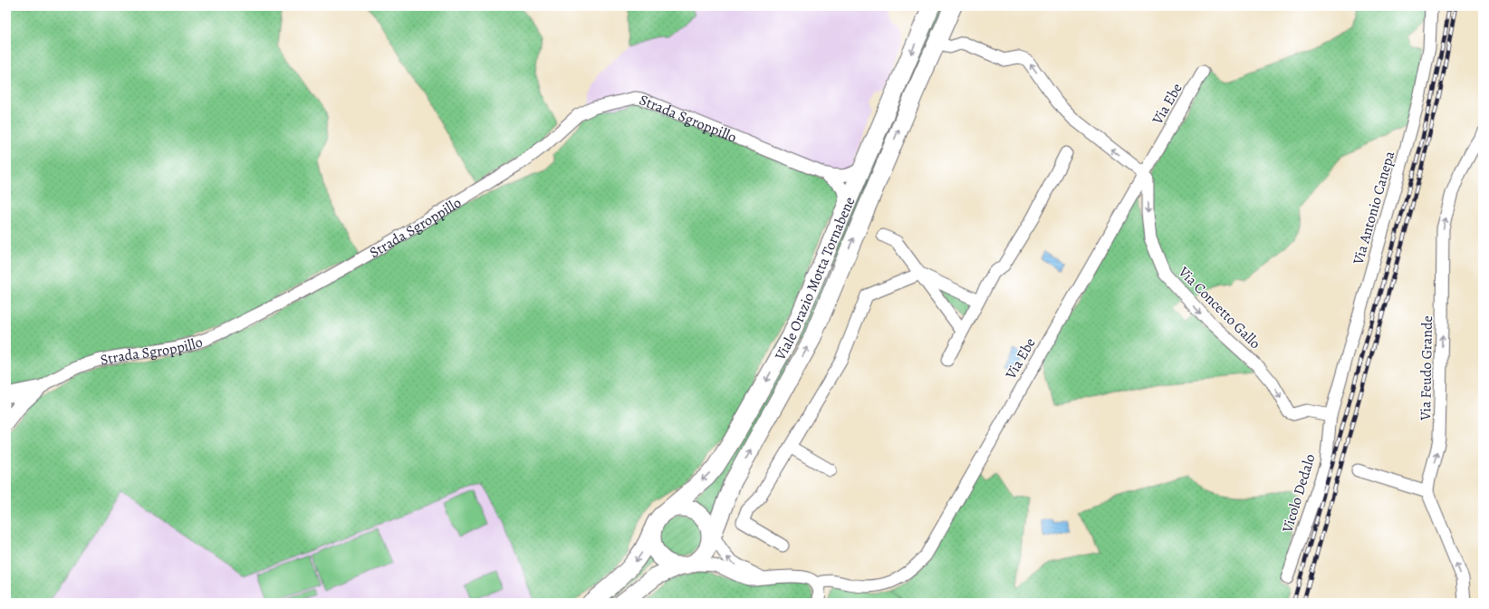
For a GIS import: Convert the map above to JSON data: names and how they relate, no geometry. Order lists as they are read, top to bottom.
{
  "streets": {
    "main road": ["Viale Orazio Motta Tornabene"],
    "street": [
      "Via Ebe",
      "Strada Sgroppillo",
      "Via Antonio Canepa",
      "Via Concetto Gallo",
      "Via Feudo Grande",
      "Vicolo Dedalo"
    ]
  },
  "crossings": [
    ["Via Ebe", "Via Concetto Gallo"],
    ["Via Antonio Canepa", "Via Concetto Gallo"],
    ["Via Antonio Canepa", "Vicolo Dedalo"],
    ["Via Concetto Gallo", "Vicolo Dedalo"]
  ],
  "one_way": ["Via Concetto Gallo", "Via Feudo Grande"]
}
